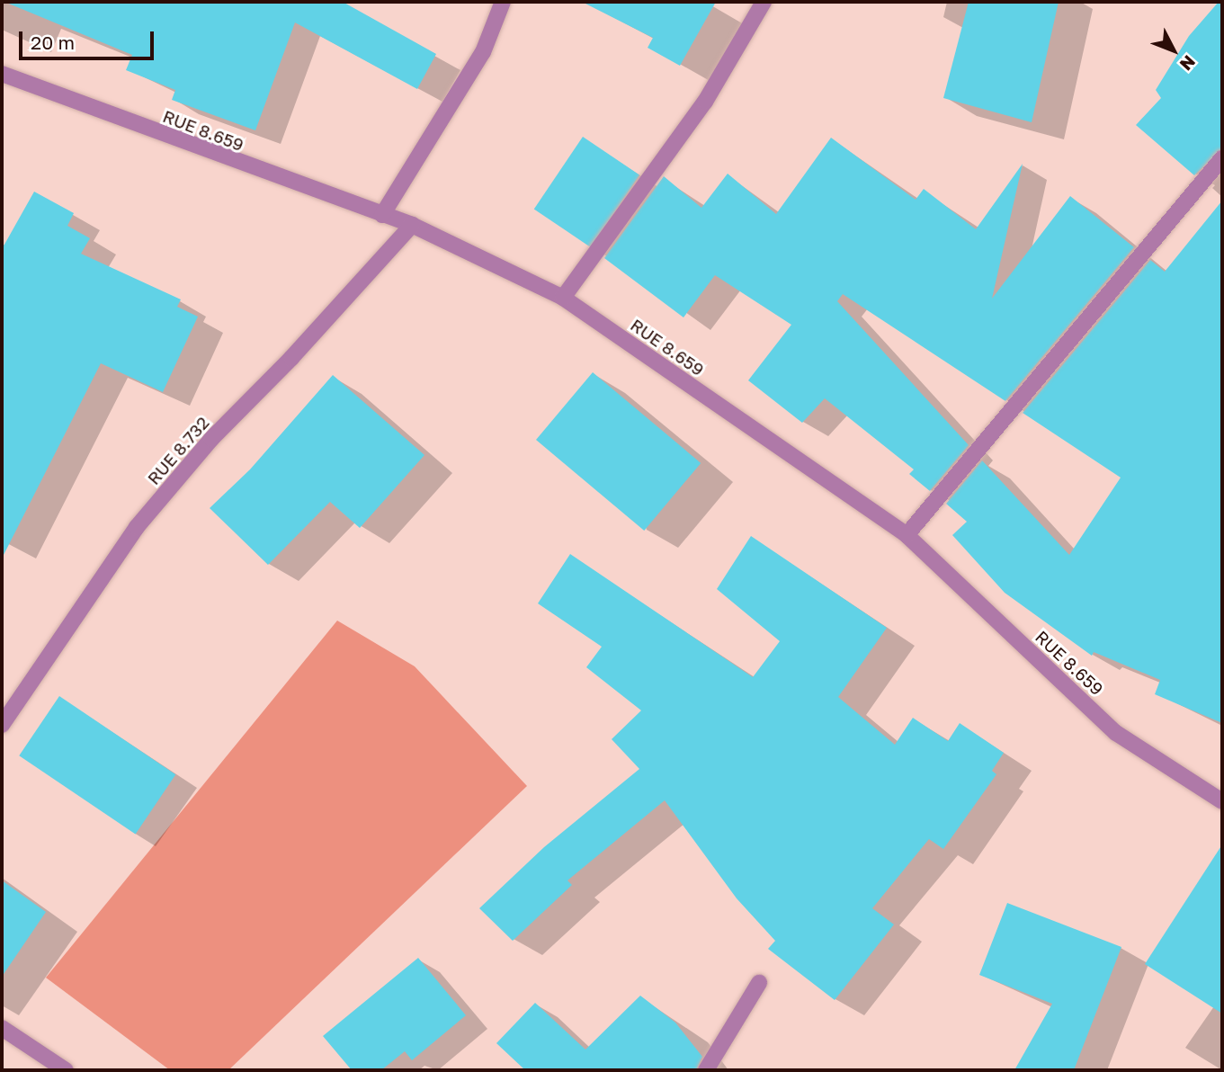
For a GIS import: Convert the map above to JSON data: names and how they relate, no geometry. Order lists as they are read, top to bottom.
{
  "streets": {
    "street": ["RUE 8.659", "RUE 8.732"]
  },
  "crossings": [
    ["RUE 8.659", "RUE 8.732"]
  ],
  "scale_bar": "20 m",
  "north": "bottom right"
}
